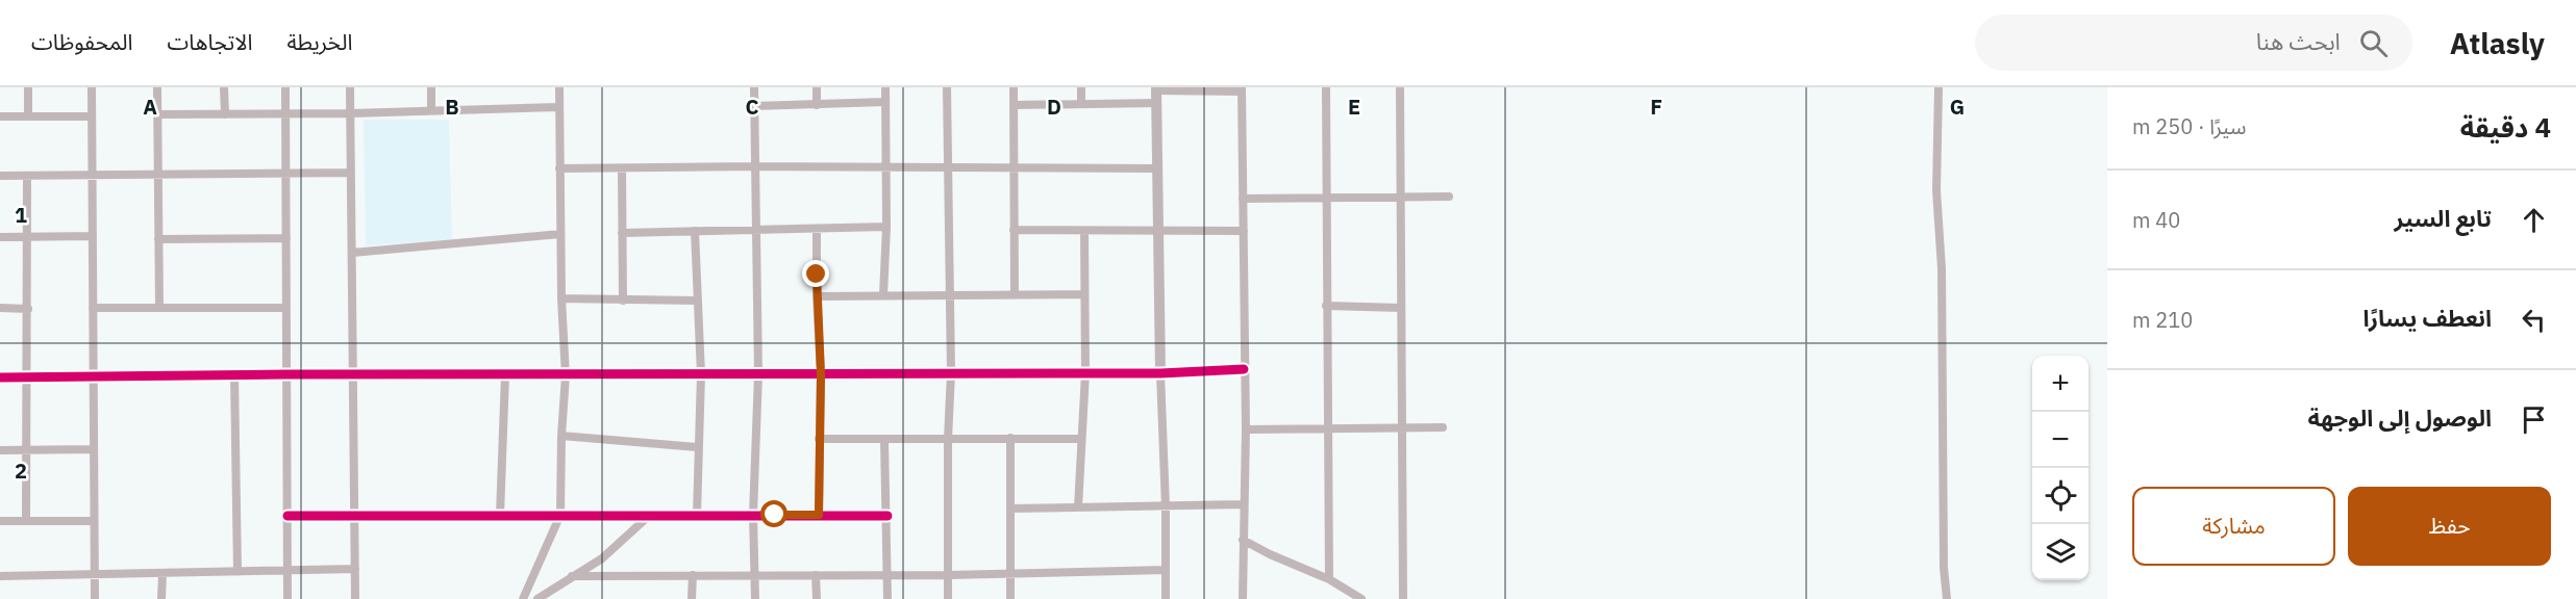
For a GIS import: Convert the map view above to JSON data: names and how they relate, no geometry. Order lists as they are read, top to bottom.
{
  "page": {
    "header": "Atlasly",
    "search": "ابحث هنا",
    "nav": ["الخريطة", "الاتجاهات", "المحفوظات"],
    "heading": ["4 دقيقة", "سيرًا · 250 m"],
    "list": [
      ["تابع السير", "40 m"],
      ["انعطف يسارًا", "210 m"],
      "الوصول إلى الوجهة"
    ],
    "map_buttons": ["+", "−"],
    "buttons": ["حفظ", "مشاركة"]
  },
  "grid": {
    "columns": [
      "A",
      "B",
      "C",
      "D",
      "E",
      "F",
      "G"
    ],
    "rows": ["1", "2"]
  }
}
